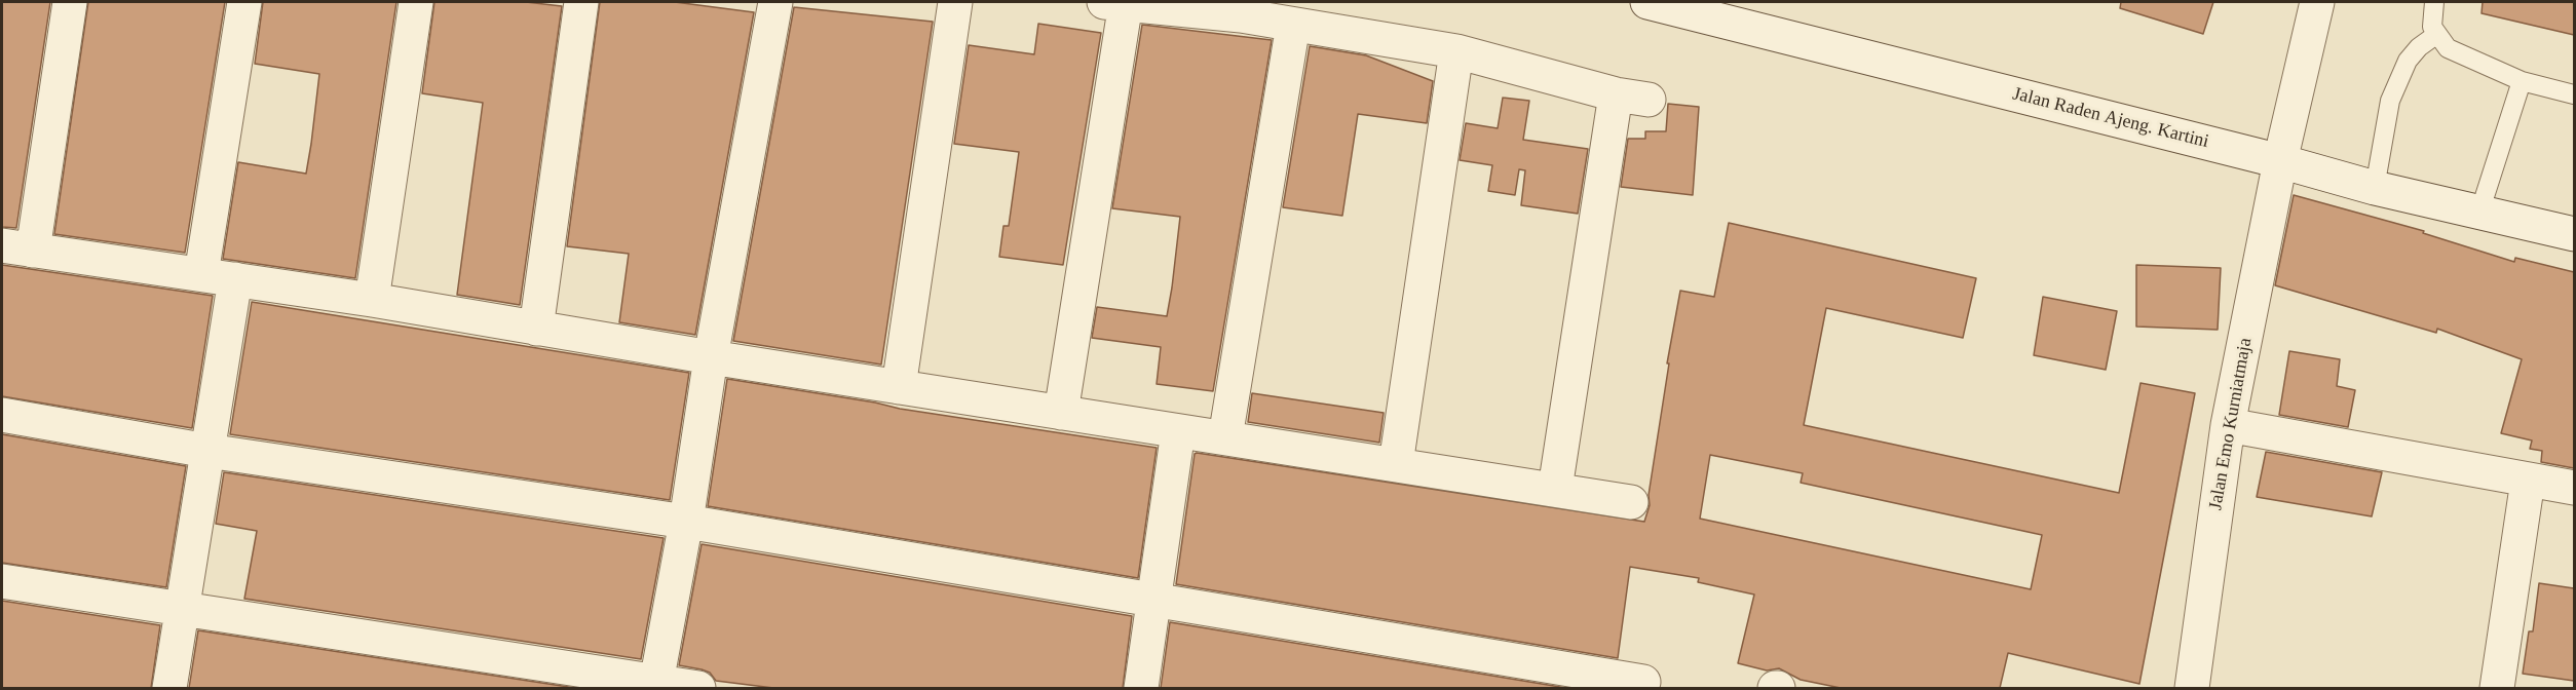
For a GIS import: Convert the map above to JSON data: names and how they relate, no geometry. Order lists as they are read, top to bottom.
{
  "streets": {
    "street": ["Jalan Raden Ajeng. Kartini", "Jalan Emo Kurniatmaja"]
  },
  "crossings": [
    ["Jalan Raden Ajeng. Kartini", "Jalan Emo Kurniatmaja"]
  ]
}
